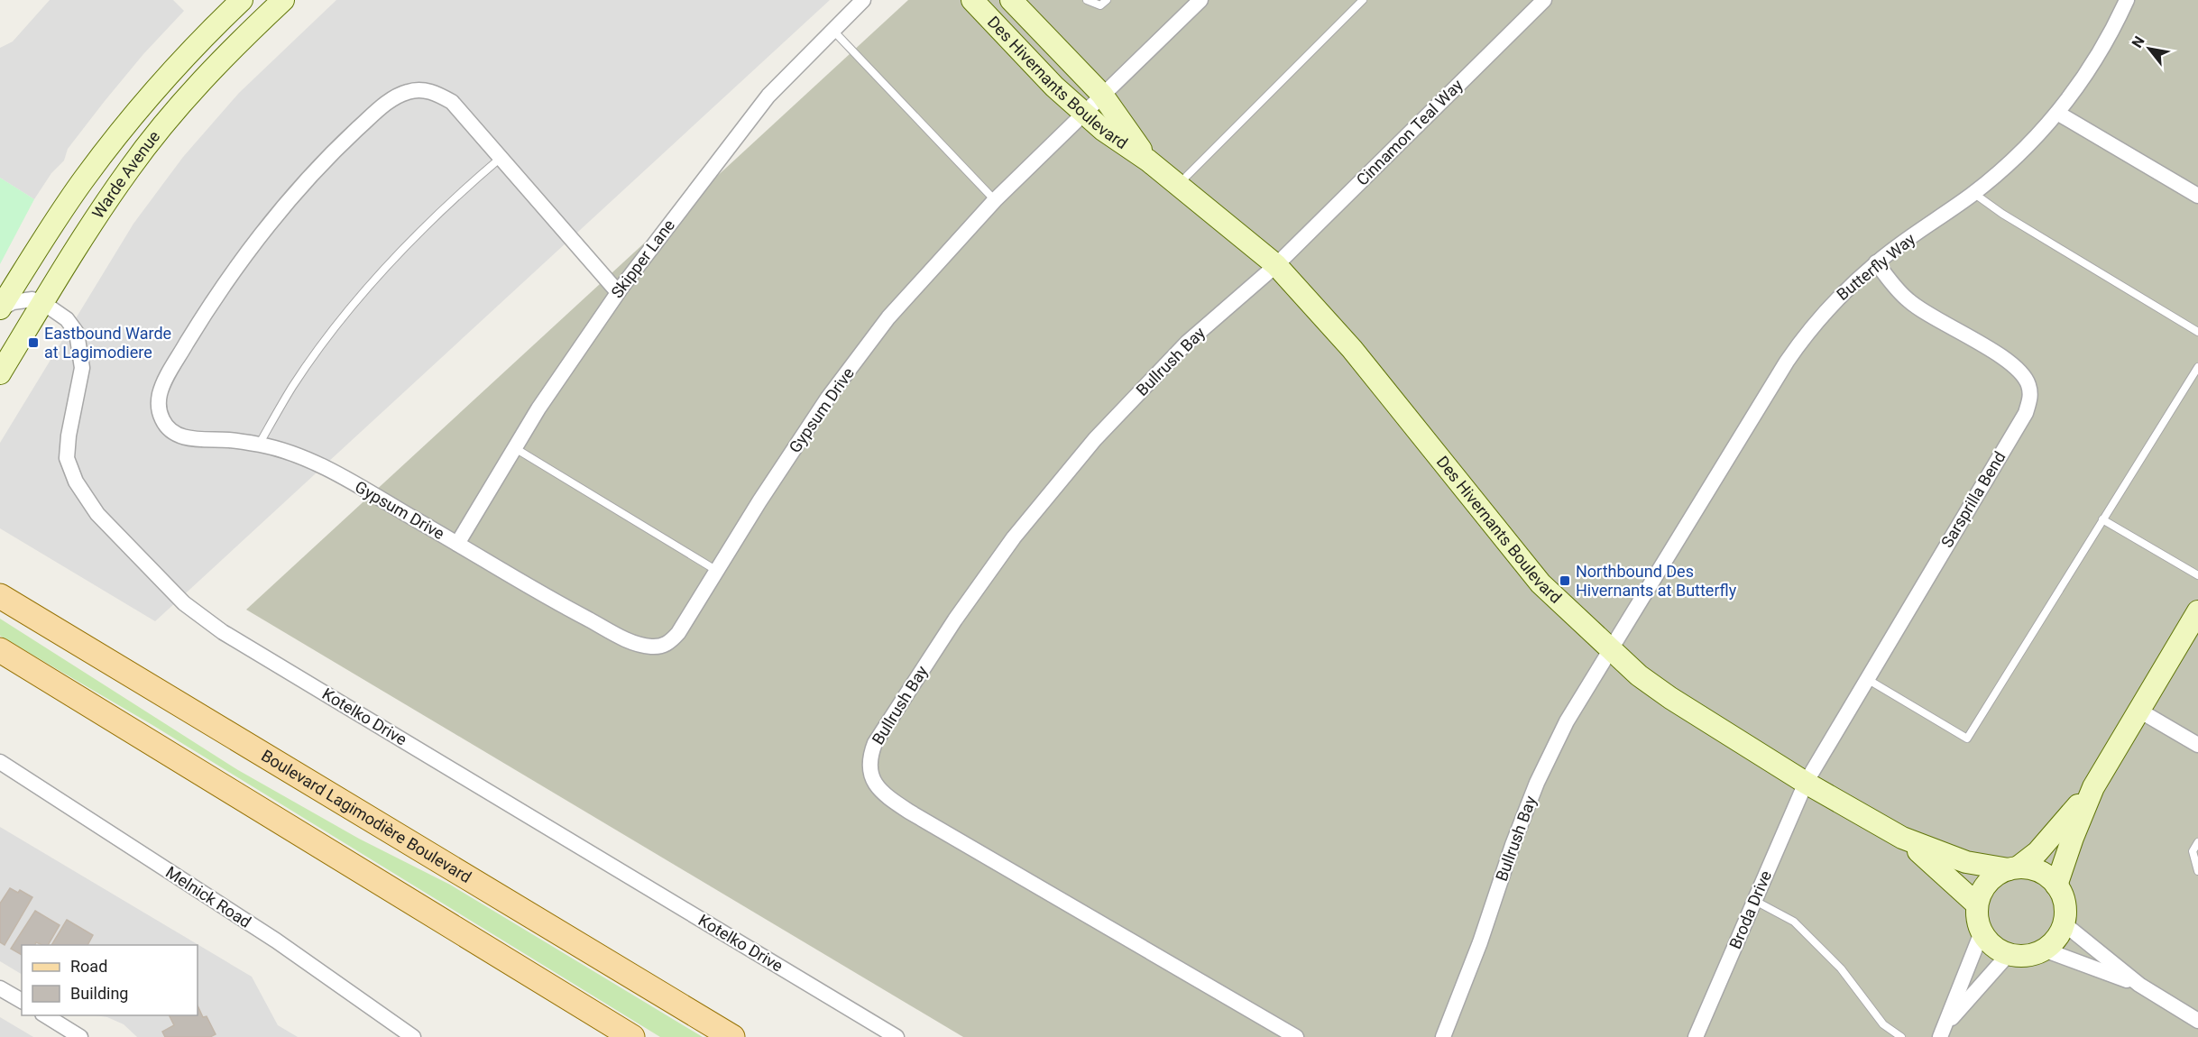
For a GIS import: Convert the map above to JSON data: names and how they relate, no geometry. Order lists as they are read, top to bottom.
{
  "streets": {
    "main road": ["Boulevard Lagimodière Boulevard"],
    "street": [
      "Des Hivernants Boulevard",
      "Cinnamon Teal Way",
      "Warde Avenue",
      "Skipper Lane",
      "Butterfly Way",
      "Bullrush Bay",
      "Gypsum Drive",
      "Sarsprilla Bend",
      "Kotelko Drive",
      "Melnick Road",
      "Broda Drive"
    ]
  },
  "crossings": [
    ["Des Hivernants Boulevard", "Cinnamon Teal Way"],
    ["Des Hivernants Boulevard", "Butterfly Way"],
    ["Des Hivernants Boulevard", "Bullrush Bay"],
    ["Des Hivernants Boulevard", "Gypsum Drive"],
    ["Des Hivernants Boulevard", "Sarsprilla Bend"],
    ["Des Hivernants Boulevard", "Broda Drive"],
    ["Cinnamon Teal Way", "Bullrush Bay"],
    ["Warde Avenue", "Kotelko Drive"],
    ["Skipper Lane", "Gypsum Drive"],
    ["Butterfly Way", "Bullrush Bay"],
    ["Butterfly Way", "Sarsprilla Bend"],
    ["Sarsprilla Bend", "Broda Drive"]
  ],
  "places": {
    "transit": ["Eastbound Warde at Lagimodiere", "Northbound Des Hivernants at Butterfly"]
  },
  "legend": ["Road", "Building"],
  "north": "top left"
}
